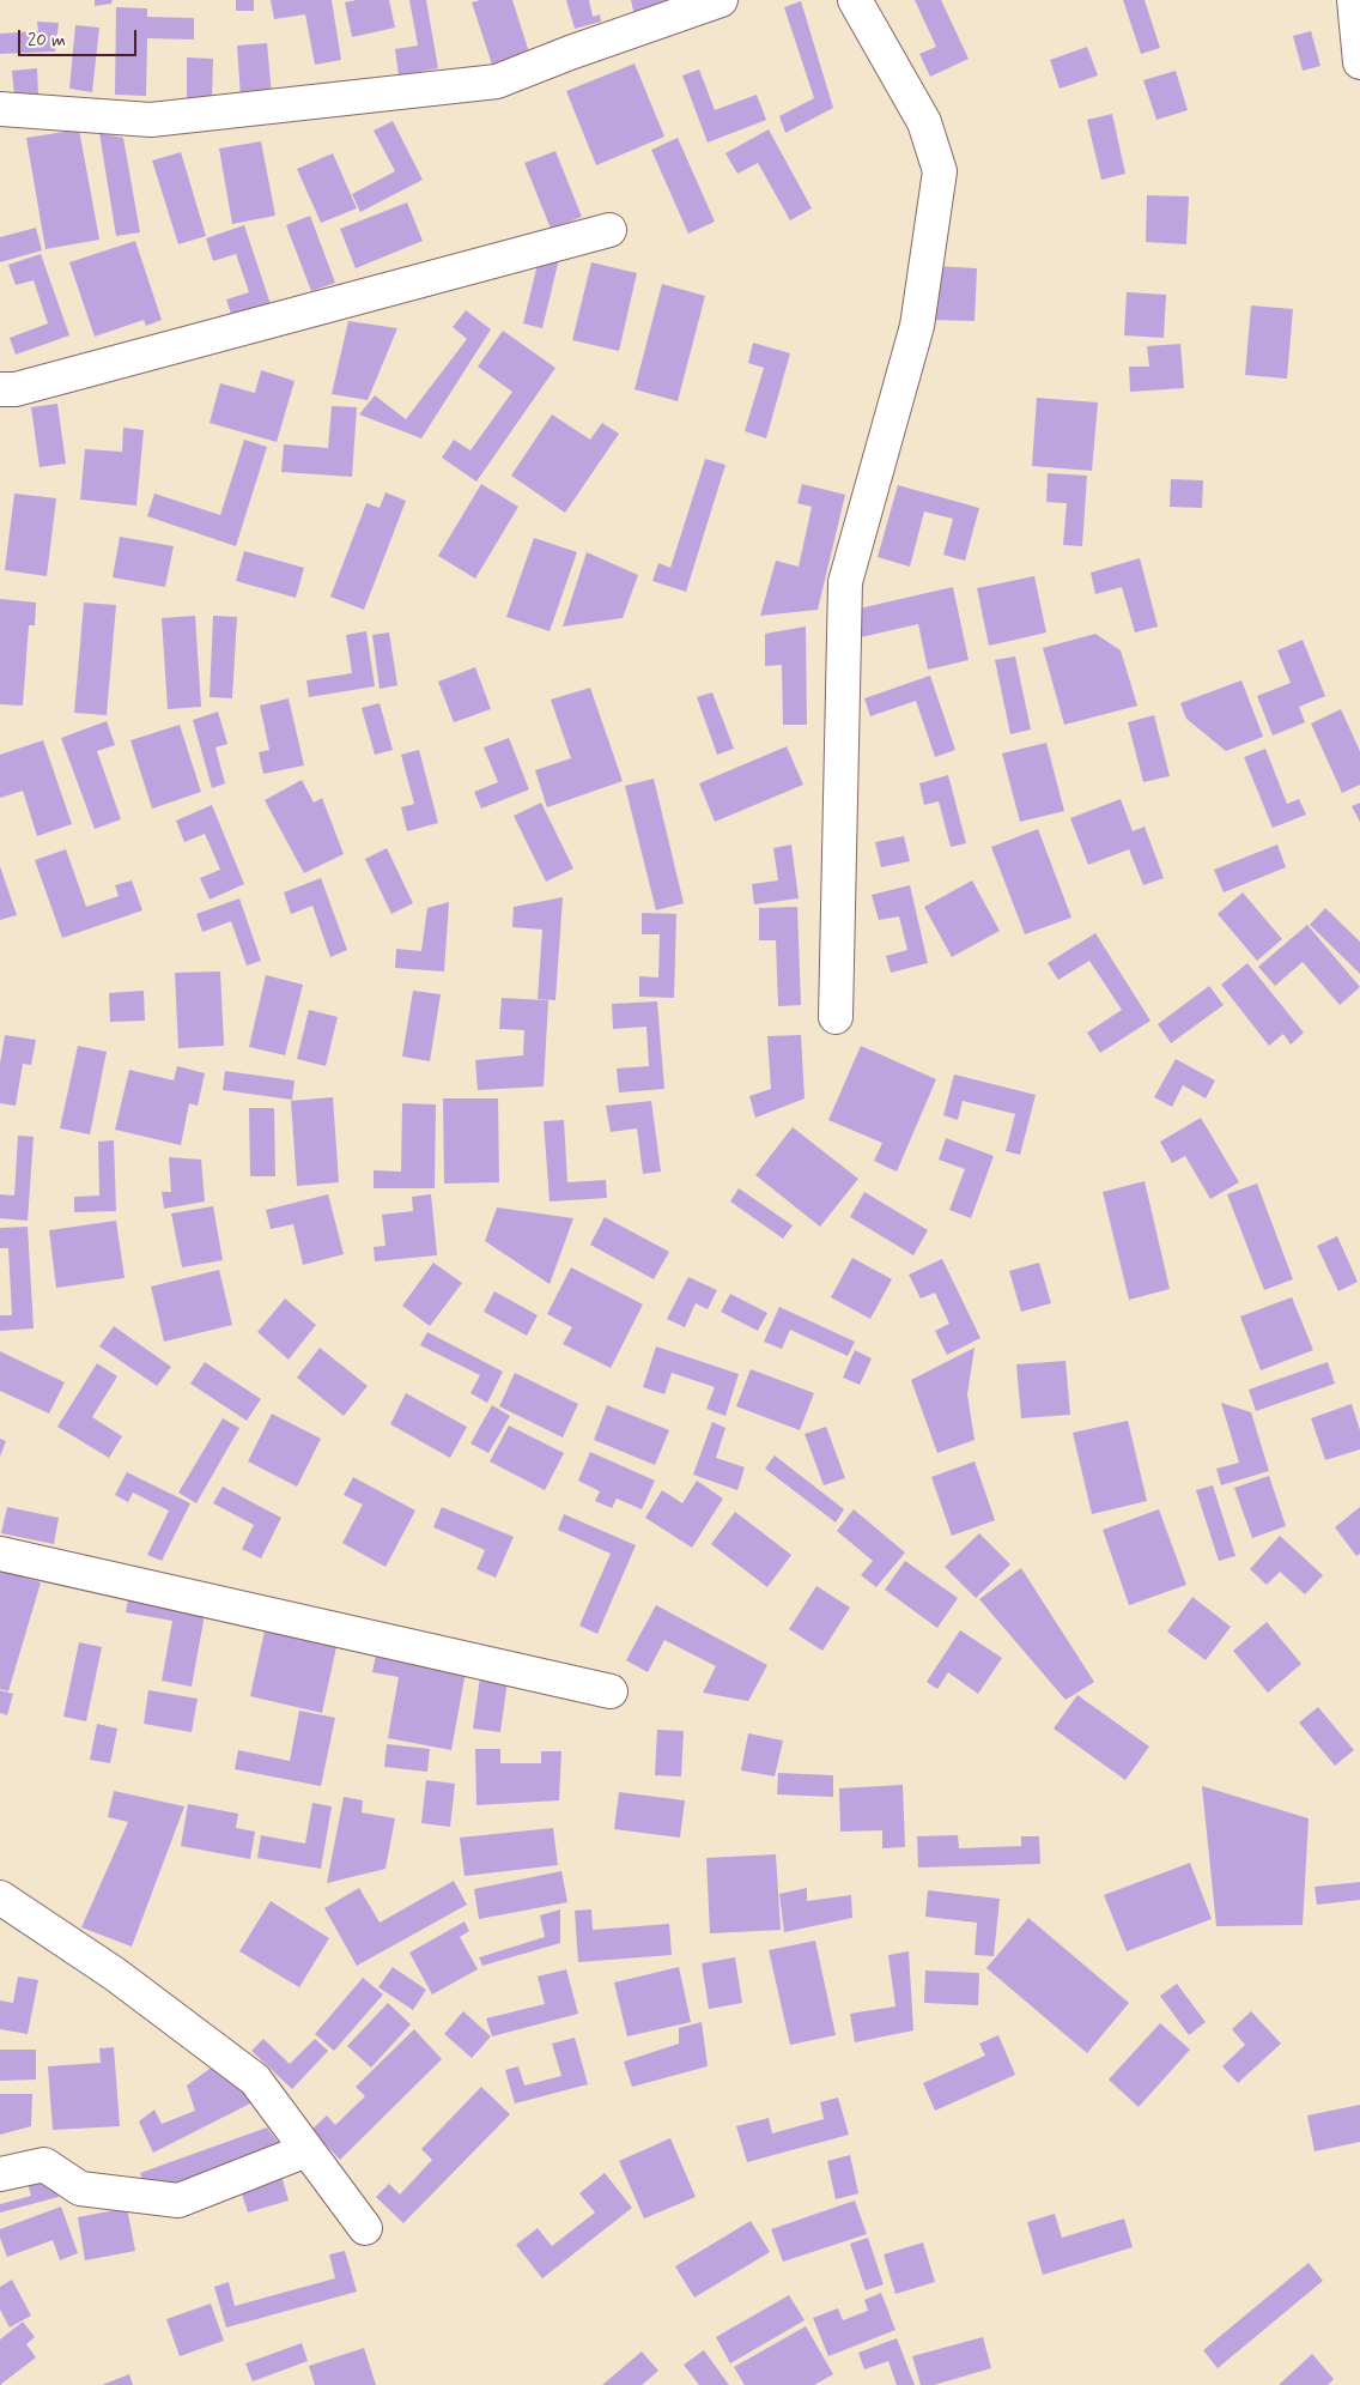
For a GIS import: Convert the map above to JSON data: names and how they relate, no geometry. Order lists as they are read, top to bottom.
{
  "scale_bar": "20 m"
}
